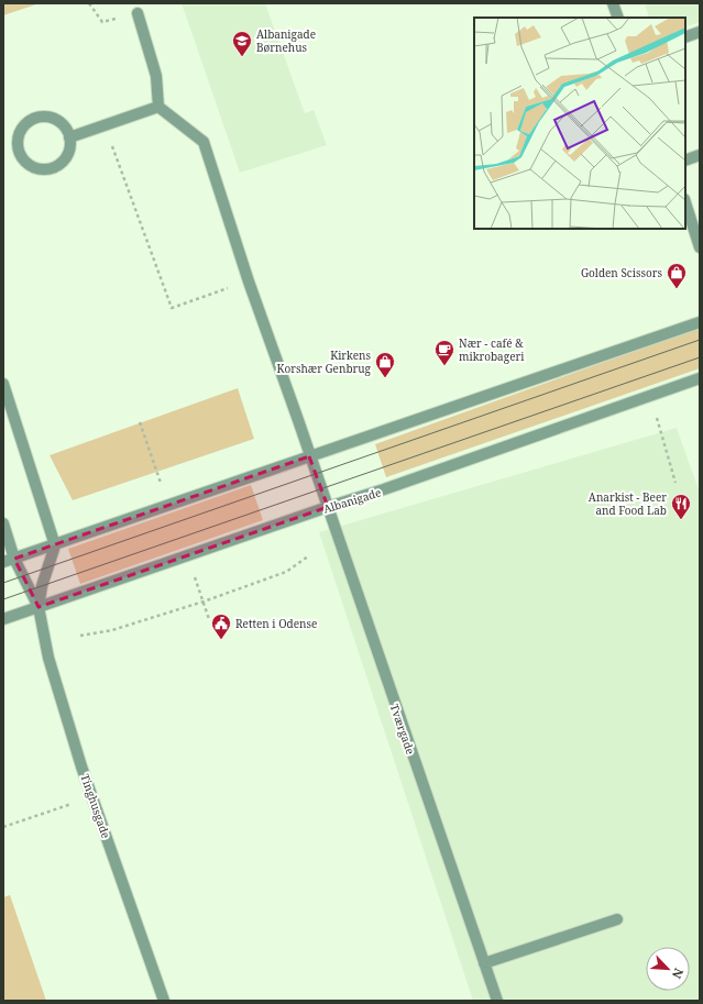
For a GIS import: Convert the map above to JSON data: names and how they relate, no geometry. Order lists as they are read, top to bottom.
{
  "streets": {
    "street": ["Albanigade", "Tværgade", "Tinghusgade"]
  },
  "crossings": [
    ["Albanigade", "Tværgade"],
    ["Albanigade", "Tinghusgade"]
  ],
  "places": {
    "school or university": ["Albanigade Børnehus"],
    "shop": ["Golden Scissors", "Kirkens Korshær Genbrug"],
    "cafe": ["Nær - café & mikrobageri"],
    "restaurant": ["Anarkist - Beer and Food Lab"],
    "public building": ["Retten i Odense"]
  },
  "north": "bottom right"
}
